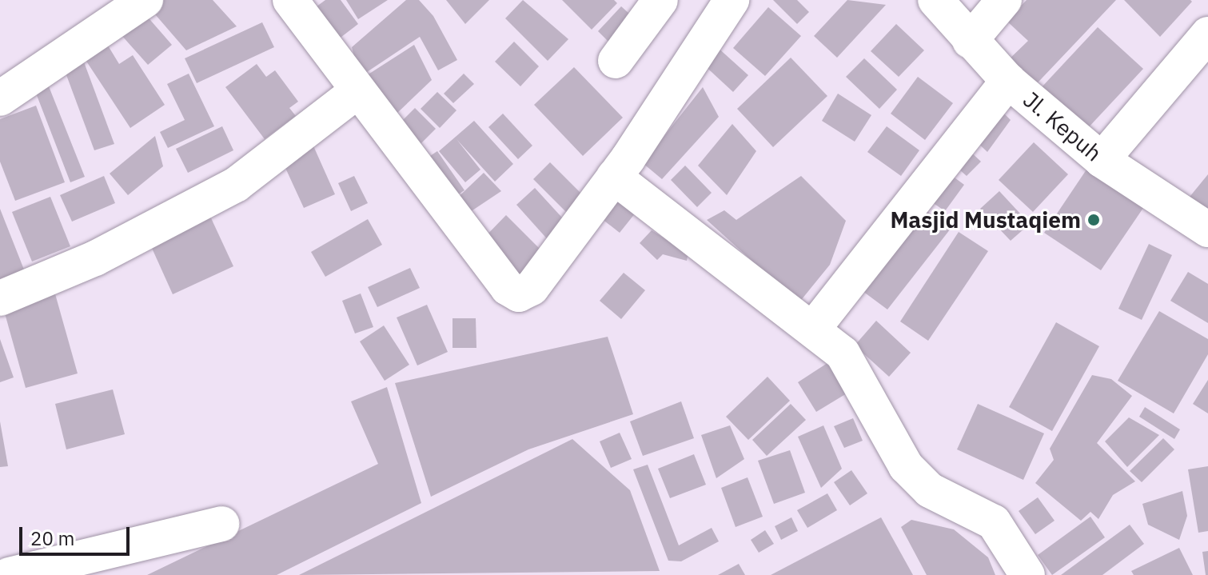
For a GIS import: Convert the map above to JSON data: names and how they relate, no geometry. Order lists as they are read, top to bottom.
{
  "streets": {
    "street": ["Jl. Kepuh"]
  },
  "places": ["Masjid Mustaqiem"],
  "scale_bar": "20 m"
}
